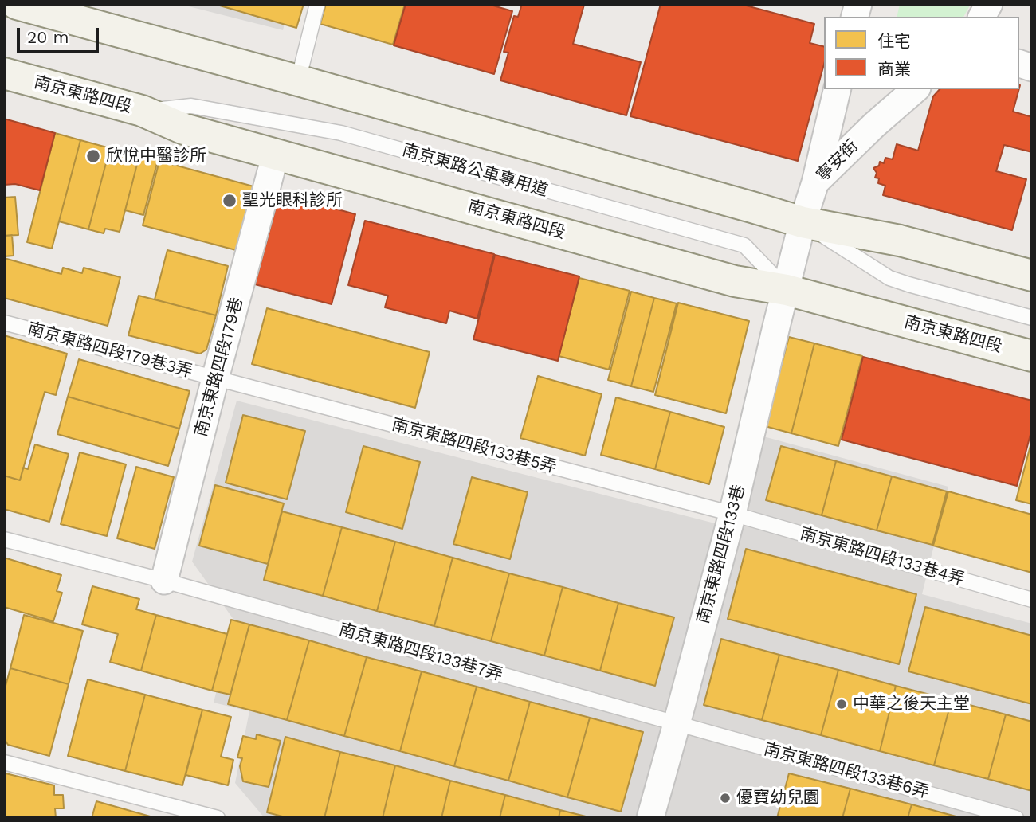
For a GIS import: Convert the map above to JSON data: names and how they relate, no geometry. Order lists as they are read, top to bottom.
{
  "streets": {
    "main road": ["南京東路四段"],
    "street": ["寧安街", "南京東路四段179巷", "南京東路四段133巷"],
    "lane": [
      "南京東路公車專用道",
      "南京東路四段179巷3弄",
      "南京東路四段133巷5弄",
      "南京東路四段133巷4弄",
      "南京東路四段133巷7弄",
      "南京東路四段133巷6弄"
    ]
  },
  "crossings": [
    ["南京東路四段", "寧安街"],
    ["南京東路四段", "南京東路公車專用道"],
    ["南京東路四段", "南京東路四段179巷"],
    ["南京東路四段", "南京東路四段133巷"],
    ["寧安街", "南京東路公車專用道"],
    ["寧安街", "南京東路四段133巷"],
    ["南京東路公車專用道", "南京東路四段133巷"],
    ["南京東路四段179巷3弄", "南京東路四段179巷"],
    ["南京東路四段179巷3弄", "南京東路四段133巷5弄"],
    ["南京東路四段179巷", "南京東路四段133巷5弄"],
    ["南京東路四段179巷", "南京東路四段133巷7弄"],
    ["南京東路四段133巷5弄", "南京東路四段133巷"],
    ["南京東路四段133巷5弄", "南京東路四段133巷4弄"],
    ["南京東路四段133巷", "南京東路四段133巷4弄"],
    ["南京東路四段133巷", "南京東路四段133巷7弄"],
    ["南京東路四段133巷", "南京東路四段133巷6弄"],
    ["南京東路四段133巷7弄", "南京東路四段133巷6弄"]
  ],
  "places": [
    "欣悅中醫診所",
    "聖光眼科診所",
    "中華之後天主堂",
    "優寶幼兒園"
  ],
  "legend": ["住宅", "商業"],
  "scale_bar": "20 m"
}
